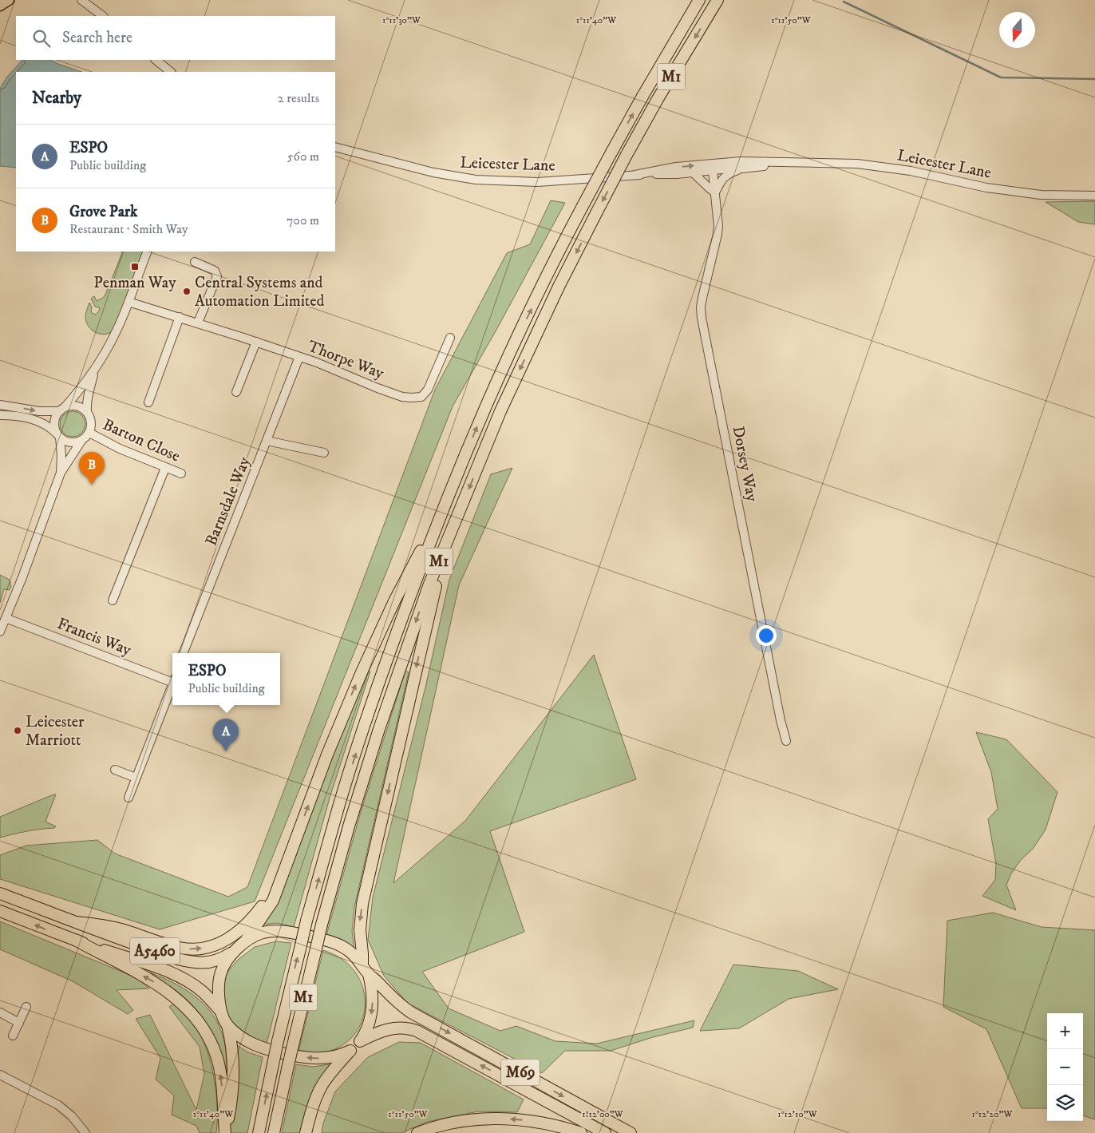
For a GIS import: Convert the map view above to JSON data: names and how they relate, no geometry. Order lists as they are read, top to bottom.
{
  "streets": {
    "highway": ["M1", "A5460", "M69"],
    "street": [
      "Leicester Lane",
      "Thorpe Way",
      "Barton Close",
      "Dorsey Way",
      "Barnsdale Way",
      "Francis Way"
    ]
  },
  "crossings": [
    ["Leicester Lane", "Dorsey Way"],
    ["Thorpe Way", "Barnsdale Way"]
  ],
  "places": {
    "transit": ["Penman Way"],
    "other": ["Central Systems and Automation Limited", "Leicester Marriott"]
  },
  "north": "bottom",
  "page": {
    "search": "Search here",
    "heading": ["Nearby", "2 results"],
    "list": [
      {
        "mark": "A",
        "name": "ESPO",
        "note": "Public building",
        "value": "560 m"
      },
      {
        "mark": "B",
        "name": "Grove Park",
        "note": "Restaurant · Smith Way",
        "value": "700 m"
      }
    ],
    "pins": ["B", "A"],
    "popup": ["ESPO", "Public building"],
    "map_buttons": ["+", "−"]
  },
  "coordinates": [
    "1°11'30\"W",
    "1°11'40\"W",
    "1°11'50\"W",
    "1°12'00\"W",
    "1°12'10\"W",
    "1°12'20\"W"
  ]
}
